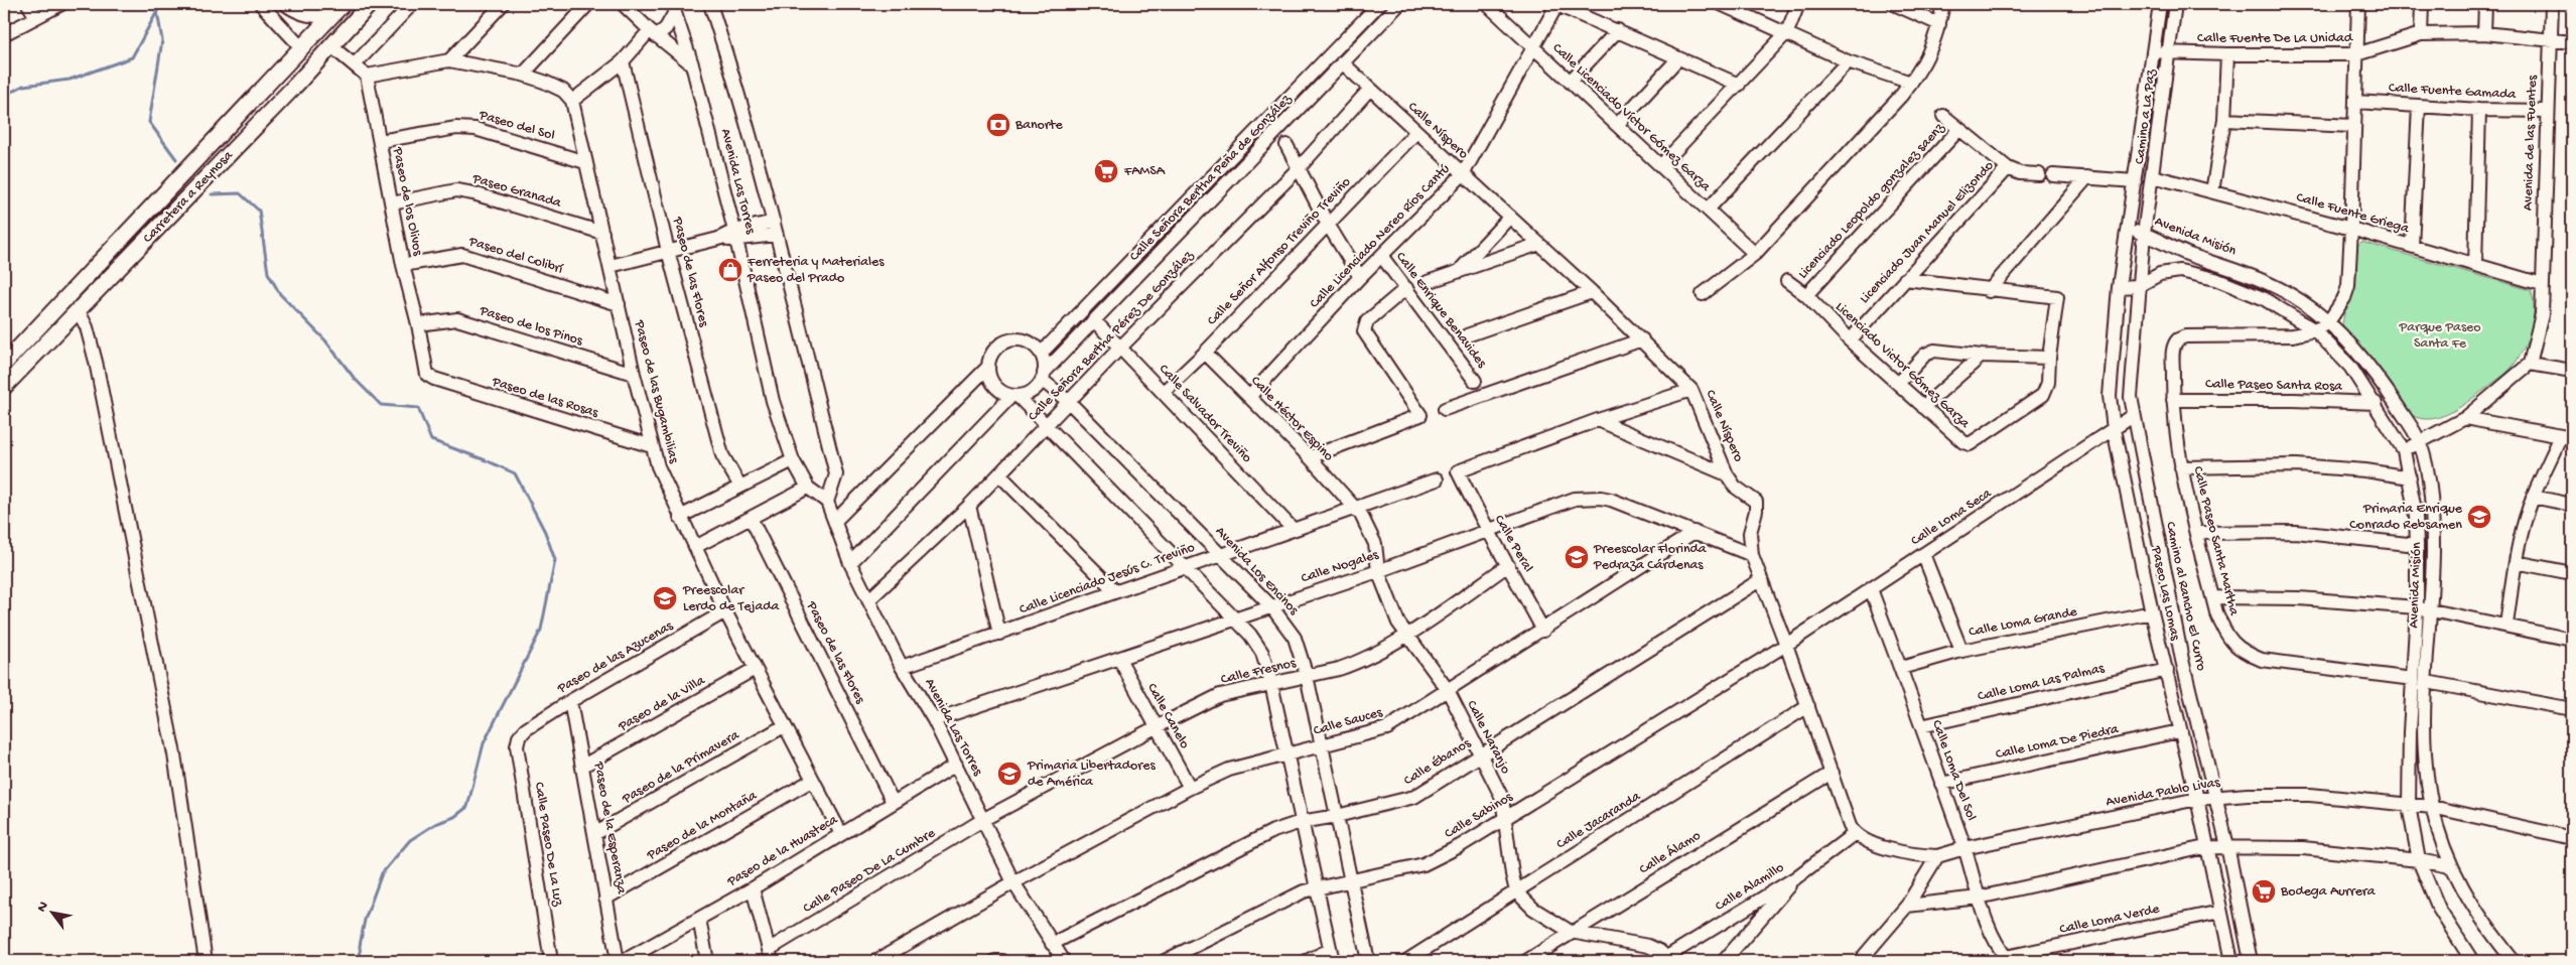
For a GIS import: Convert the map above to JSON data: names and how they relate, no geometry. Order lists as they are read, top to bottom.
{
  "streets": {
    "main road": ["Carretera a Reynosa"],
    "street": [
      "Calle Fuente De La Unidad",
      "Calle Fuente Gamada",
      "Camino a La Paz",
      "Calle Licenciado Víctor Gómez Garza",
      "Paseo del Sol",
      "Calle Níspero",
      "Avenida de las Fuentes",
      "Calle Señora Bertha Peña de González",
      "Avenida Las Torres",
      "Paseo Granada",
      "Paseo de los Olivos",
      "Licenciado Leopoldo gonzalez saenz",
      "Calle Fuente Griega",
      "Licenciado Juan Manuel Elizondo",
      "Calle Licenciado Nereo Ríos Cantú",
      "Avenida Misión",
      "Calle Señor Alfonso Treviño Treviño",
      "Paseo del Colibrí",
      "Paseo de las Flores",
      "Calle Enrique Benavides",
      "Paseo de los Pinos",
      "Calle Señora Bertha Pérez De González",
      "Licenciado Victor Gómez Garza",
      "Calle Paseo Santa Rosa",
      "Paseo de las Bugambilias",
      "Paseo de las Rosas",
      "Calle Salvador Treviño",
      "Calle Héctor Espino",
      "Calle Loma Seca",
      "Calle Paseo Santa Martha",
      "Calle Peral",
      "Calle Nogales",
      "Avenida Los Encinos",
      "Calle Licenciado Jesús C. Treviño",
      "Paseo Las Lomas",
      "Camino al Rancho El Curro",
      "Calle Loma Grande",
      "Paseo de las Azucenas",
      "Calle Fresnos",
      "Calle Loma Las Palmas",
      "Paseo de la Villa",
      "Calle Canelo",
      "Calle Sauces",
      "Calle Naranjo",
      "Calle Loma De Piedra",
      "Calle Ébanos",
      "Paseo de la Primavera",
      "Calle Loma Del Sol",
      "Avenida Pablo Livas",
      "Calle Sabinos",
      "Calle Jacaranda",
      "Paseo de la Montaña",
      "Paseo de la Esperanza",
      "Calle Paseo De La Luz",
      "Paseo de la Huasteca",
      "Calle Álamo",
      "Calle Paseo De La Cumbre",
      "Calle Alamillo",
      "Calle Loma Verde"
    ]
  },
  "crossings": [
    ["Calle Fuente De La Unidad", "Camino a La Paz"],
    ["Calle Fuente De La Unidad", "Avenida de las Fuentes"],
    ["Calle Fuente Gamada", "Avenida de las Fuentes"],
    ["Camino a La Paz", "Calle Fuente Griega"],
    ["Camino a La Paz", "Avenida Misión"],
    ["Camino a La Paz", "Paseo Las Lomas"],
    ["Camino a La Paz", "Camino al Rancho El Curro"],
    ["Calle Licenciado Víctor Gómez Garza", "Calle Licenciado Nereo Ríos Cantú"],
    ["Paseo del Sol", "Paseo de los Olivos"],
    ["Paseo del Sol", "Paseo de las Bugambilias"],
    ["Calle Níspero", "Calle Señora Bertha Peña de González"],
    ["Calle Níspero", "Calle Licenciado Nereo Ríos Cantú"],
    ["Calle Níspero", "Calle Señor Alfonso Treviño Treviño"],
    ["Calle Níspero", "Calle Señora Bertha Pérez De González"],
    ["Calle Níspero", "Calle Loma Seca"],
    ["Calle Níspero", "Calle Nogales"],
    ["Calle Níspero", "Calle Ébanos"],
    ["Calle Níspero", "Calle Sabinos"],
    ["Calle Níspero", "Calle Jacaranda"],
    ["Calle Níspero", "Calle Álamo"],
    ["Calle Níspero", "Calle Alamillo"],
    ["Avenida de las Fuentes", "Calle Fuente Griega"],
    ["Calle Señora Bertha Peña de González", "Calle Salvador Treviño"],
    ["Calle Señora Bertha Peña de González", "Avenida Los Encinos"],
    ["Avenida Las Torres", "Calle Señora Bertha Pérez De González"],
    ["Avenida Las Torres", "Calle Nogales"],
    ["Avenida Las Torres", "Calle Licenciado Jesús C. Treviño"],
    ["Avenida Las Torres", "Calle Fresnos"],
    ["Avenida Las Torres", "Calle Sauces"],
    ["Avenida Las Torres", "Calle Ébanos"],
    ["Avenida Las Torres", "Paseo de la Huasteca"],
    ["Avenida Las Torres", "Calle Paseo De La Cumbre"],
    ["Paseo Granada", "Paseo de los Olivos"],
    ["Paseo Granada", "Paseo de las Bugambilias"],
    ["Paseo de los Olivos", "Paseo del Colibrí"],
    ["Paseo de los Olivos", "Paseo de los Pinos"],
    ["Paseo de los Olivos", "Paseo de las Rosas"],
    ["Licenciado Leopoldo gonzalez saenz", "Licenciado Victor Gómez Garza"],
    ["Licenciado Juan Manuel Elizondo", "Licenciado Victor Gómez Garza"],
    ["Calle Licenciado Nereo Ríos Cantú", "Calle Enrique Benavides"],
    ["Calle Licenciado Nereo Ríos Cantú", "Calle Héctor Espino"],
    ["Avenida Misión", "Calle Paseo Santa Rosa"],
    ["Avenida Misión", "Calle Paseo Santa Martha"],
    ["Avenida Misión", "Paseo Las Lomas"],
    ["Avenida Misión", "Camino al Rancho El Curro"],
    ["Avenida Misión", "Avenida Pablo Livas"],
    ["Calle Señor Alfonso Treviño Treviño", "Calle Salvador Treviño"],
    ["Calle Señor Alfonso Treviño Treviño", "Calle Héctor Espino"],
    ["Paseo del Colibrí", "Paseo de las Bugambilias"],
    ["Paseo de las Flores", "Paseo de la Huasteca"],
    ["Paseo de los Pinos", "Paseo de las Bugambilias"],
    ["Calle Señora Bertha Pérez De González", "Calle Salvador Treviño"],
    ["Calle Señora Bertha Pérez De González", "Avenida Los Encinos"],
    ["Calle Paseo Santa Rosa", "Calle Paseo Santa Martha"],
    ["Paseo de las Bugambilias", "Paseo de las Rosas"],
    ["Paseo de las Bugambilias", "Paseo de las Azucenas"],
    ["Paseo de las Bugambilias", "Paseo de la Villa"],
    ["Paseo de las Bugambilias", "Paseo de la Primavera"],
    ["Paseo de las Bugambilias", "Paseo de la Montaña"],
    ["Paseo de las Bugambilias", "Paseo de la Huasteca"],
    ["Calle Salvador Treviño", "Calle Licenciado Jesús C. Treviño"],
    ["Calle Héctor Espino", "Calle Licenciado Jesús C. Treviño"],
    ["Calle Héctor Espino", "Calle Naranjo"],
    ["Calle Loma Seca", "Paseo Las Lomas"],
    ["Calle Loma Seca", "Camino al Rancho El Curro"],
    ["Calle Loma Seca", "Calle Loma Del Sol"],
    ["Calle Loma Seca", "Calle Sabinos"],
    ["Calle Peral", "Calle Nogales"],
    ["Calle Peral", "Calle Fresnos"],
    ["Calle Peral", "Calle Sauces"],
    ["Calle Nogales", "Avenida Los Encinos"],
    ["Calle Nogales", "Calle Canelo"],
    ["Calle Nogales", "Calle Sauces"],
    ["Calle Nogales", "Calle Naranjo"],
    ["Avenida Los Encinos", "Calle Licenciado Jesús C. Treviño"],
    ["Avenida Los Encinos", "Calle Fresnos"],
    ["Avenida Los Encinos", "Calle Sauces"],
    ["Avenida Los Encinos", "Calle Ébanos"],
    ["Avenida Los Encinos", "Calle Sabinos"],
    ["Calle Licenciado Jesús C. Treviño", "Calle Naranjo"],
    ["Paseo Las Lomas", "Calle Loma Grande"],
    ["Paseo Las Lomas", "Calle Loma Las Palmas"],
    ["Paseo Las Lomas", "Calle Loma De Piedra"],
    ["Paseo Las Lomas", "Avenida Pablo Livas"],
    ["Paseo Las Lomas", "Calle Loma Verde"],
    ["Camino al Rancho El Curro", "Avenida Pablo Livas"],
    ["Calle Loma Grande", "Calle Loma Del Sol"],
    ["Paseo de las Azucenas", "Paseo de la Esperanza"],
    ["Paseo de las Azucenas", "Calle Paseo De La Luz"],
    ["Calle Fresnos", "Calle Canelo"],
    ["Calle Fresnos", "Calle Naranjo"],
    ["Calle Fresnos", "Calle Paseo De La Cumbre"],
    ["Calle Loma Las Palmas", "Calle Loma Del Sol"],
    ["Paseo de la Villa", "Paseo de la Esperanza"],
    ["Calle Canelo", "Calle Sauces"],
    ["Calle Sauces", "Calle Naranjo"],
    ["Calle Naranjo", "Calle Ébanos"],
    ["Calle Naranjo", "Calle Sabinos"],
    ["Calle Naranjo", "Calle Jacaranda"],
    ["Calle Loma De Piedra", "Calle Loma Del Sol"],
    ["Paseo de la Primavera", "Paseo de la Esperanza"],
    ["Calle Loma Del Sol", "Avenida Pablo Livas"],
    ["Calle Loma Del Sol", "Calle Loma Verde"],
    ["Paseo de la Montaña", "Paseo de la Esperanza"]
  ],
  "parks": ["Parque Paseo Santa Fe"],
  "places": {
    "bank": ["Banorte"],
    "supermarket": ["FAMSA", "Bodega Aurrera"],
    "shop": ["Ferreteria y Materiales Paseo del Prado"],
    "school or university": [
      "Primaria Enrique Conrado Rebsamen",
      "Preescolar Florinda Pedraza Cárdenas",
      "Preescolar Lerdo de Tejada",
      "Primaria Libertadores de América"
    ]
  },
  "north": "top left"
}
